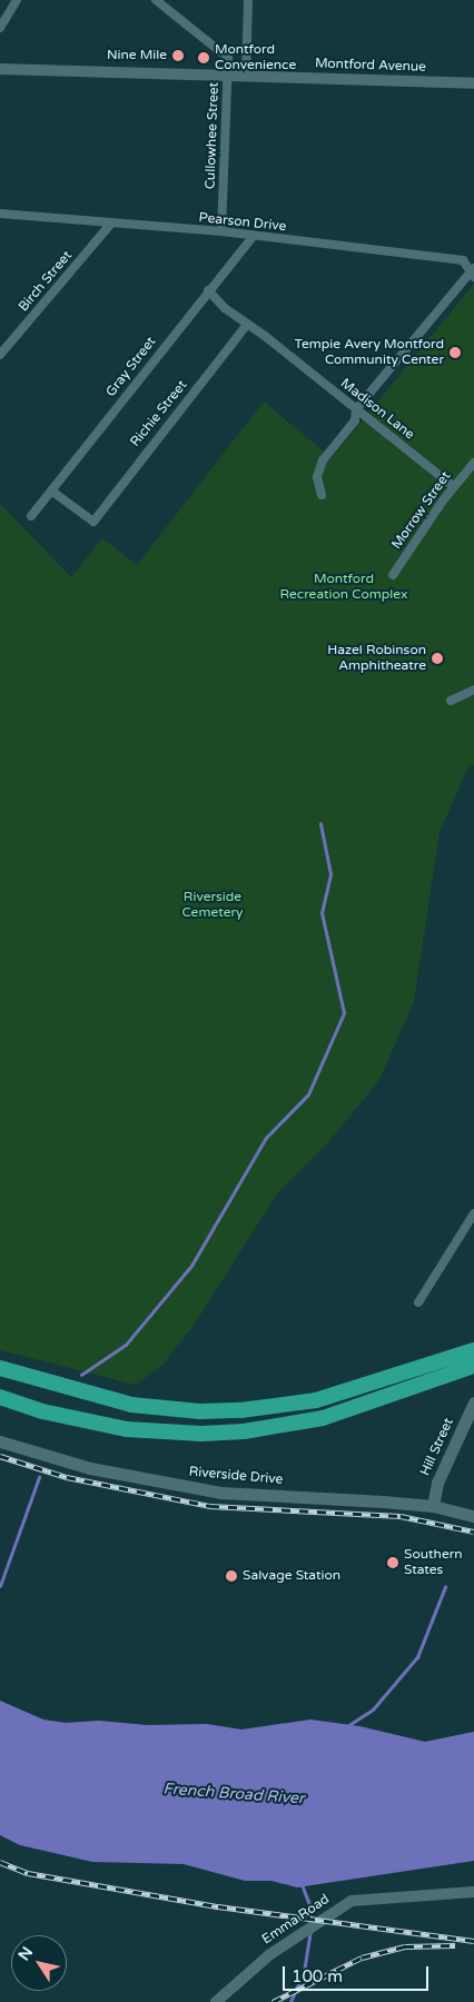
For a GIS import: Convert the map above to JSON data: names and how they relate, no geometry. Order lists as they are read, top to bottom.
{
  "streets": {
    "main road": ["Hill Street", "Riverside Drive"],
    "street": [
      "Montford Avenue",
      "Cullowhee Street",
      "Pearson Drive",
      "Birch Street",
      "Gray Street",
      "Madison Lane",
      "Richie Street",
      "Morrow Street",
      "Emma Road"
    ]
  },
  "crossings": [
    ["Montford Avenue", "Cullowhee Street"],
    ["Cullowhee Street", "Pearson Drive"],
    ["Pearson Drive", "Birch Street"],
    ["Pearson Drive", "Gray Street"],
    ["Gray Street", "Madison Lane"],
    ["Gray Street", "Richie Street"],
    ["Madison Lane", "Richie Street"],
    ["Madison Lane", "Morrow Street"],
    ["Hill Street", "Riverside Drive"]
  ],
  "water": ["French Broad River"],
  "parks": ["Montford Recreation Complex", "Riverside Cemetery"],
  "places": [
    "Nine Mile",
    "Montford Convenience",
    "Tempie Avery Montford Community Center",
    "Hazel Robinson Amphitheatre",
    "Southern States",
    "Salvage Station"
  ],
  "scale_bar": "100 m",
  "north": "top left"
}
